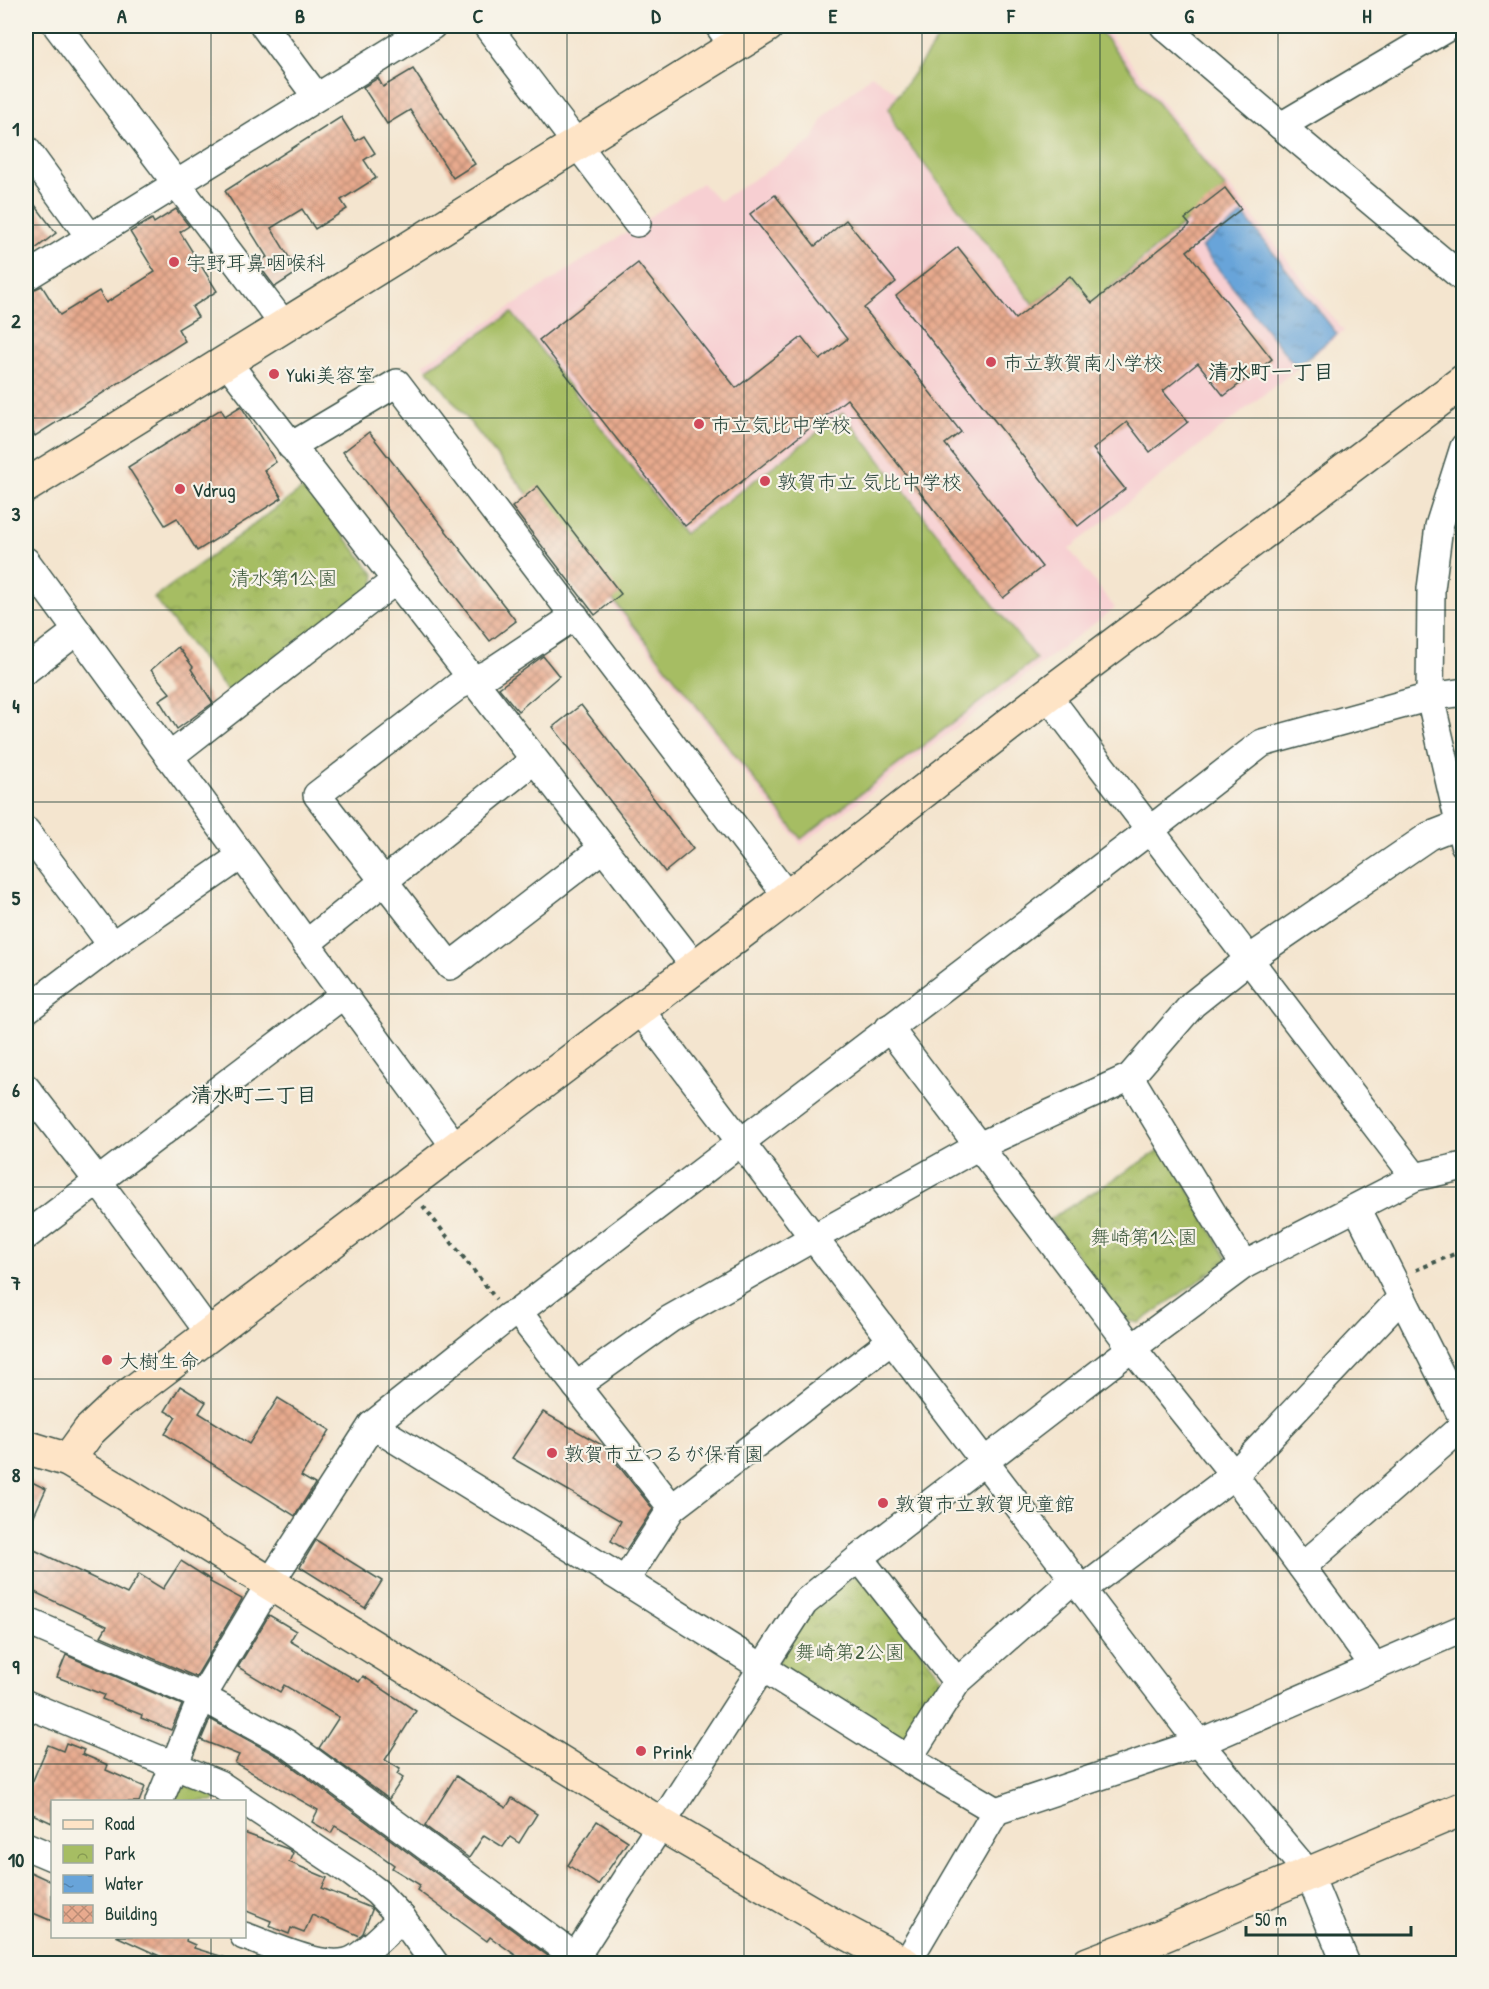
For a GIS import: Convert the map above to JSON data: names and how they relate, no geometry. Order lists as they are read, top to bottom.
{
  "districts": ["清水町一丁目", "清水町二丁目"],
  "parks": ["清水第1公園", "舞崎第1公園", "舞崎第2公園"],
  "places": [
    "宇野耳鼻咽喉科",
    "市立敦賀南小学校",
    "Yuki美容室",
    "市立気比中学校",
    "敦賀市立 気比中学校",
    "Vdrug",
    "大樹生命",
    "敦賀市立つるが保育園",
    "敦賀市立敦賀児童館",
    "Prink"
  ],
  "legend": [
    "Road",
    "Park",
    "Water",
    "Building"
  ],
  "scale_bar": "50 m",
  "grid": {
    "columns": [
      "A",
      "B",
      "C",
      "D",
      "E",
      "F",
      "G",
      "H"
    ],
    "rows": [
      "1",
      "2",
      "3",
      "4",
      "5",
      "6",
      "7",
      "8",
      "9",
      "10"
    ]
  }
}
